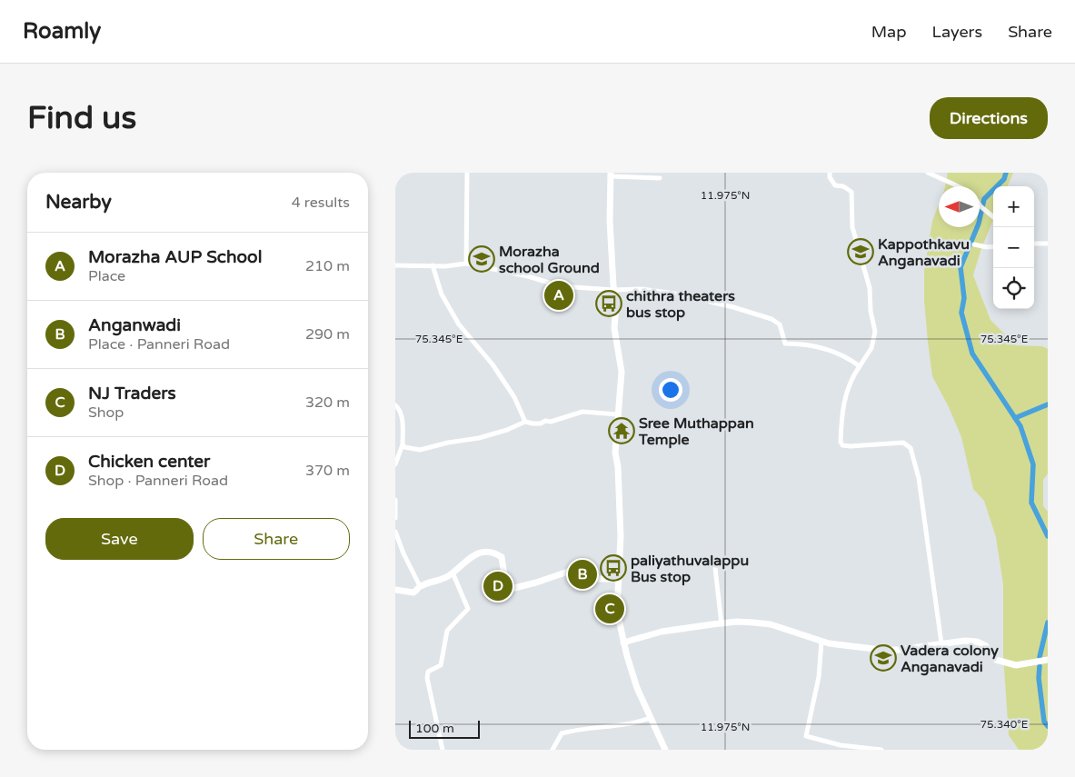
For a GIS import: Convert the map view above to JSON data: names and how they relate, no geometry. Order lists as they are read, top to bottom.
{
  "places": {
    "school or university": ["Kappothkavu Anganavadi", "Morazha school Ground", "Vadera colony Anganavadi"],
    "bus stop": ["chithra theaters bus stop", "paliyathuvalappu Bus stop"],
    "temple": ["Sree Muthappan Temple"]
  },
  "scale_bar": "100 m",
  "north": "left",
  "page": {
    "header": "Roamly",
    "nav": ["Map", "Layers", "Share"],
    "buttons": [
      "Directions",
      ["Save", "Share"]
    ],
    "title": "Find us",
    "heading": ["Nearby", "4 results"],
    "map_buttons": ["+", "−"],
    "list": [
      {
        "mark": "A",
        "name": "Morazha AUP School",
        "note": "Place",
        "value": "210 m"
      },
      {
        "mark": "B",
        "name": "Anganwadi",
        "note": "Place · Panneri Road",
        "value": "290 m"
      },
      {
        "mark": "C",
        "name": "NJ Traders",
        "note": "Shop",
        "value": "320 m"
      },
      {
        "mark": "D",
        "name": "Chicken center",
        "note": "Shop · Panneri Road",
        "value": "370 m"
      }
    ],
    "pins": [
      "A",
      "B",
      "D",
      "C"
    ],
    "scale": "100 m"
  },
  "coordinates": ["11.975°N", "75.345°E", "75.340°E"]
}
